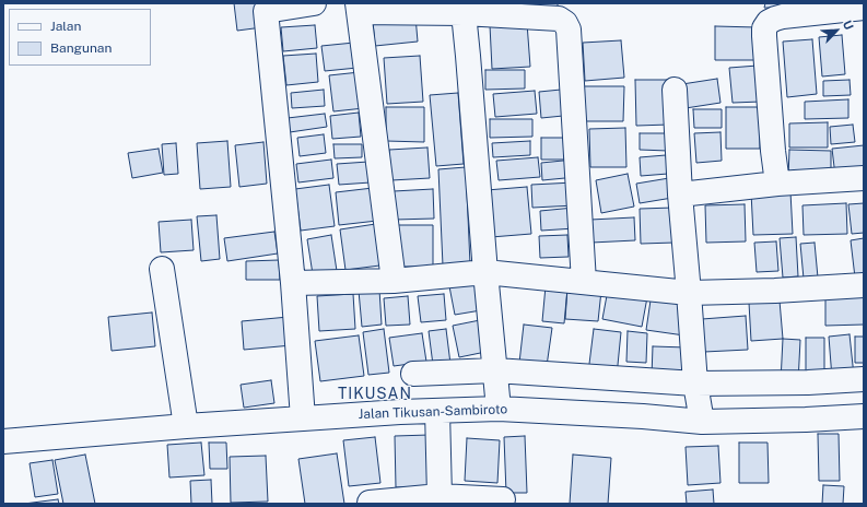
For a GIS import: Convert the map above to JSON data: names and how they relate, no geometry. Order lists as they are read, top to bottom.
{
  "streets": {
    "street": ["Jalan Tikusan-Sambiroto"]
  },
  "districts": ["TIKUSAN"],
  "legend": ["Jalan", "Bangunan"],
  "north": "top right"
}
